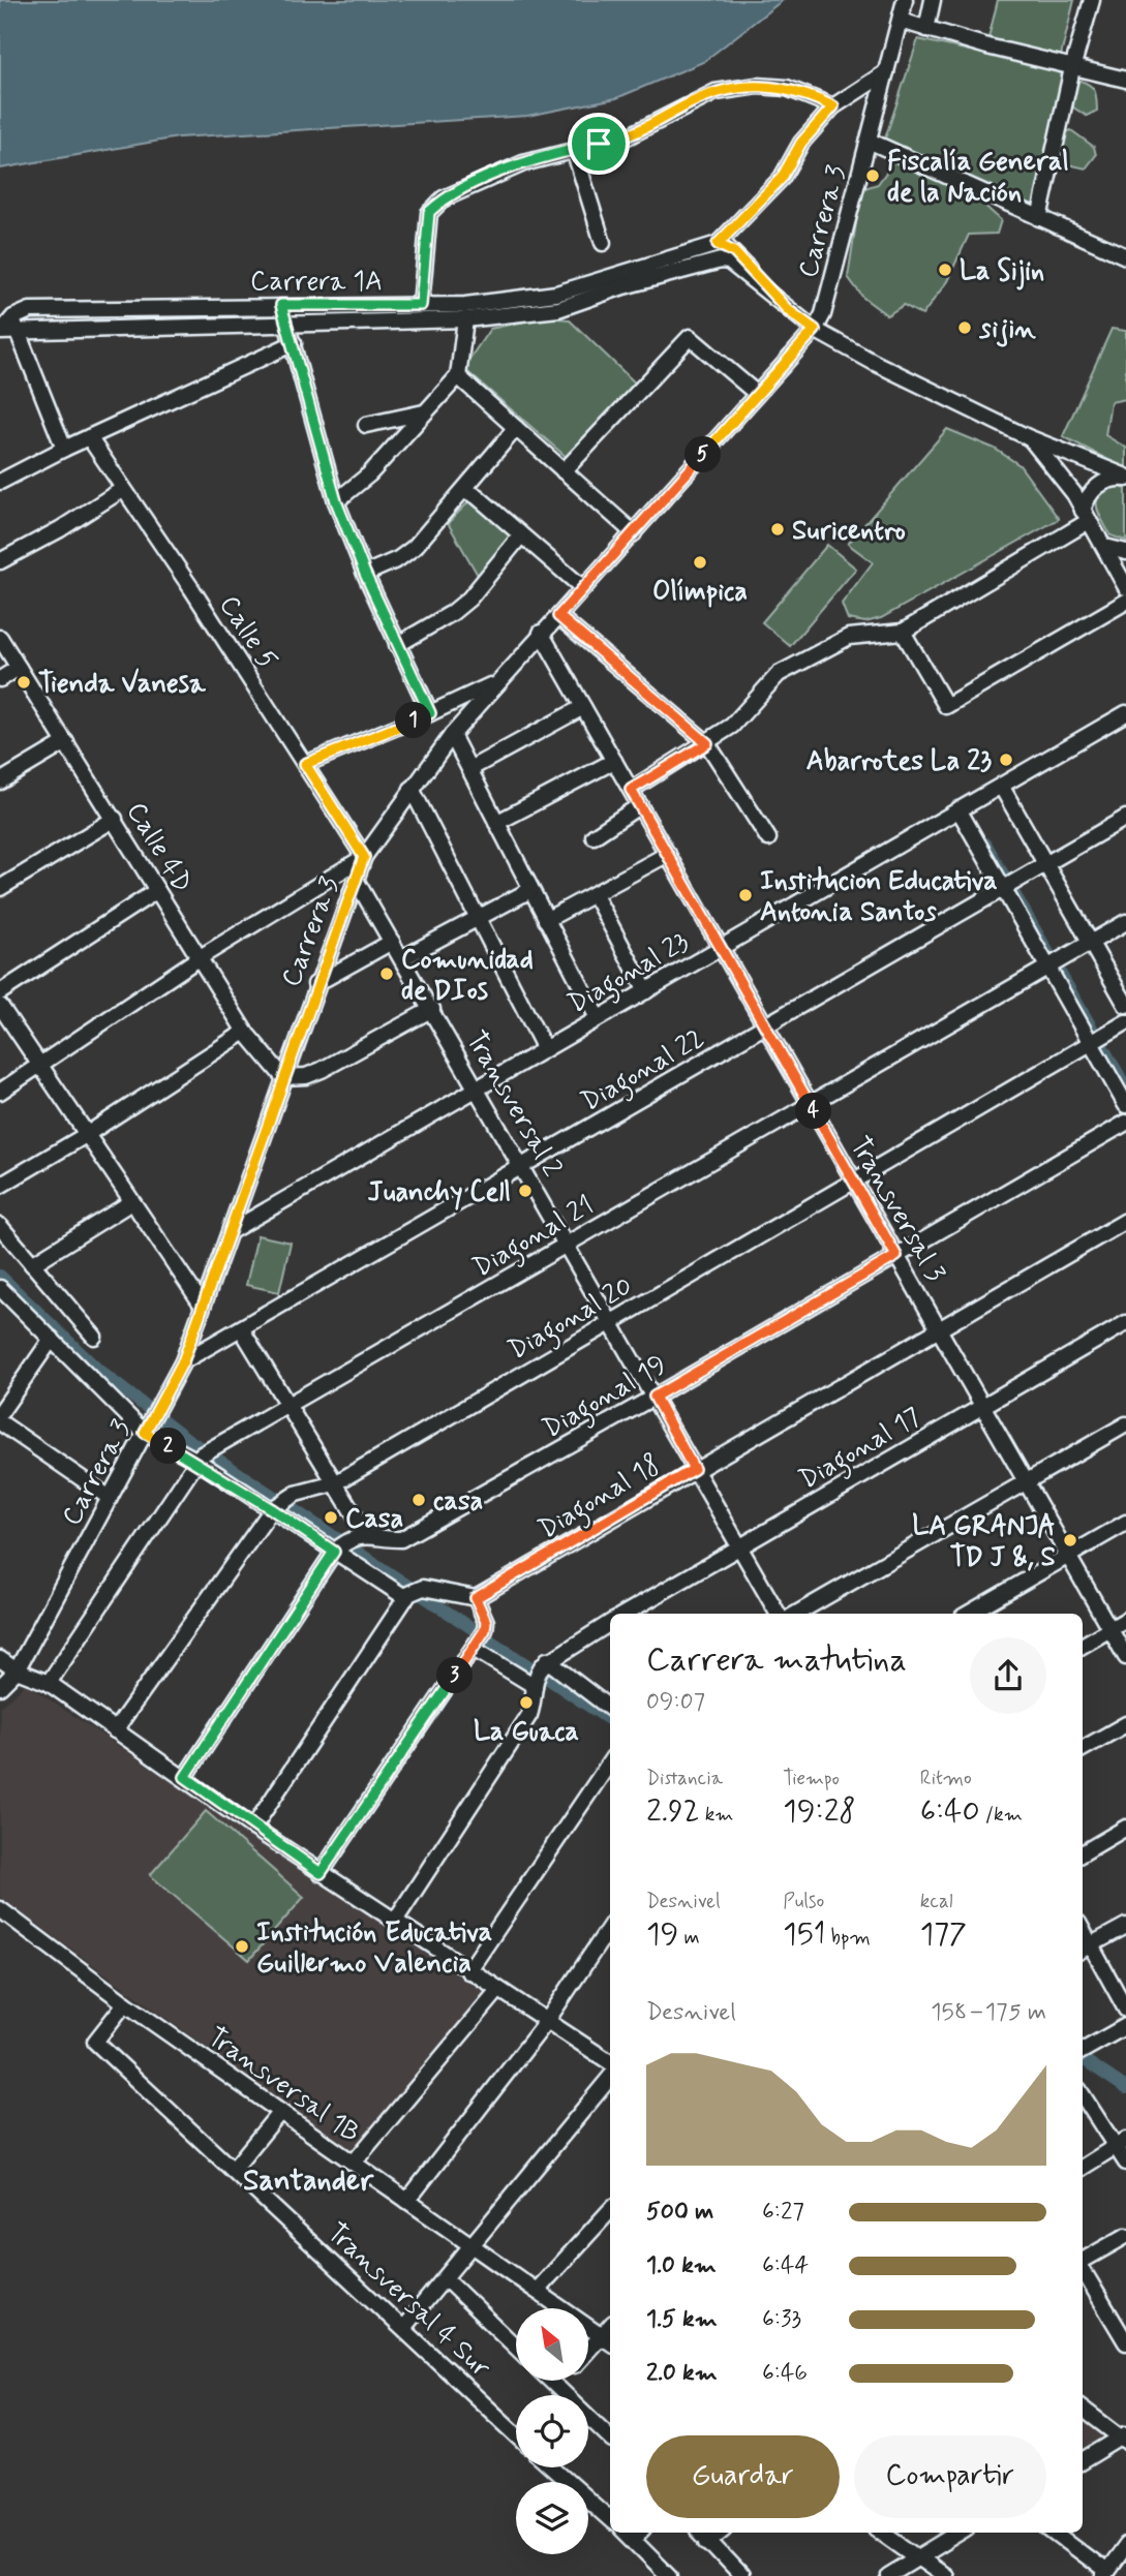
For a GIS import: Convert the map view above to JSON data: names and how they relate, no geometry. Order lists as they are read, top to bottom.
{
  "streets": {
    "street": [
      "Carrera 3",
      "Carrera 1A",
      "Calle 5",
      "Calle 4D",
      "Diagonal 23",
      "Diagonal 22",
      "Transversal 2",
      "Transversal 3",
      "Diagonal 21",
      "Diagonal 20",
      "Diagonal 19",
      "Diagonal 17",
      "Diagonal 18",
      "Transversal 1B",
      "Transversal 4 Sur"
    ]
  },
  "crossings": [
    ["Carrera 3", "Carrera 1A"],
    ["Carrera 3", "Calle 5"],
    ["Carrera 3", "Calle 4D"],
    ["Carrera 3", "Diagonal 23"],
    ["Carrera 3", "Diagonal 22"],
    ["Carrera 3", "Transversal 2"],
    ["Carrera 3", "Transversal 3"],
    ["Diagonal 23", "Transversal 2"],
    ["Diagonal 23", "Transversal 3"],
    ["Diagonal 22", "Transversal 2"],
    ["Diagonal 22", "Transversal 3"],
    ["Transversal 2", "Diagonal 21"],
    ["Transversal 2", "Diagonal 20"],
    ["Transversal 2", "Diagonal 19"],
    ["Transversal 2", "Diagonal 17"],
    ["Transversal 2", "Diagonal 18"],
    ["Transversal 3", "Diagonal 21"],
    ["Transversal 3", "Diagonal 20"],
    ["Transversal 3", "Diagonal 19"],
    ["Transversal 3", "Diagonal 17"],
    ["Transversal 3", "Diagonal 18"],
    ["Transversal 1B", "Transversal 4 Sur"]
  ],
  "districts": ["Santander"],
  "places": [
    "Fiscalía General de la Nación",
    "La Sijin",
    "sijin",
    "Suricentro",
    "Olímpica",
    "Tienda Vanesa",
    "Abarrotes La 23",
    "Institucion Educativa Antonia Santos",
    "Comunidad de DIos",
    "Juanchy Cell",
    "casa",
    "Casa",
    "LA GRANJA TD J &, S",
    "La Guaca",
    "Institución Educativa Guillermo Valencia"
  ],
  "north": "top left",
  "page": {
    "pins": [
      "5",
      "1",
      "4",
      "2",
      "3"
    ],
    "heading": ["Carrera matutina", "09:07"],
    "stats": [
      ["Distancia", "2.92 km"],
      ["Tiempo", "19:28"],
      ["Ritmo", "6:40 /km"],
      ["Desnivel", "19 m"],
      ["Pulso", "151 bpm"],
      ["kcal", "177"]
    ],
    "chart": ["Desnivel", "158–175 m"],
    "list": [
      {
        "name": "500 m",
        "note": "6:27"
      },
      {
        "name": "1.0 km",
        "note": "6:44"
      },
      {
        "name": "1.5 km",
        "note": "6:33"
      },
      {
        "name": "2.0 km",
        "note": "6:46"
      }
    ],
    "buttons": ["Guardar", "Compartir"]
  }
}
